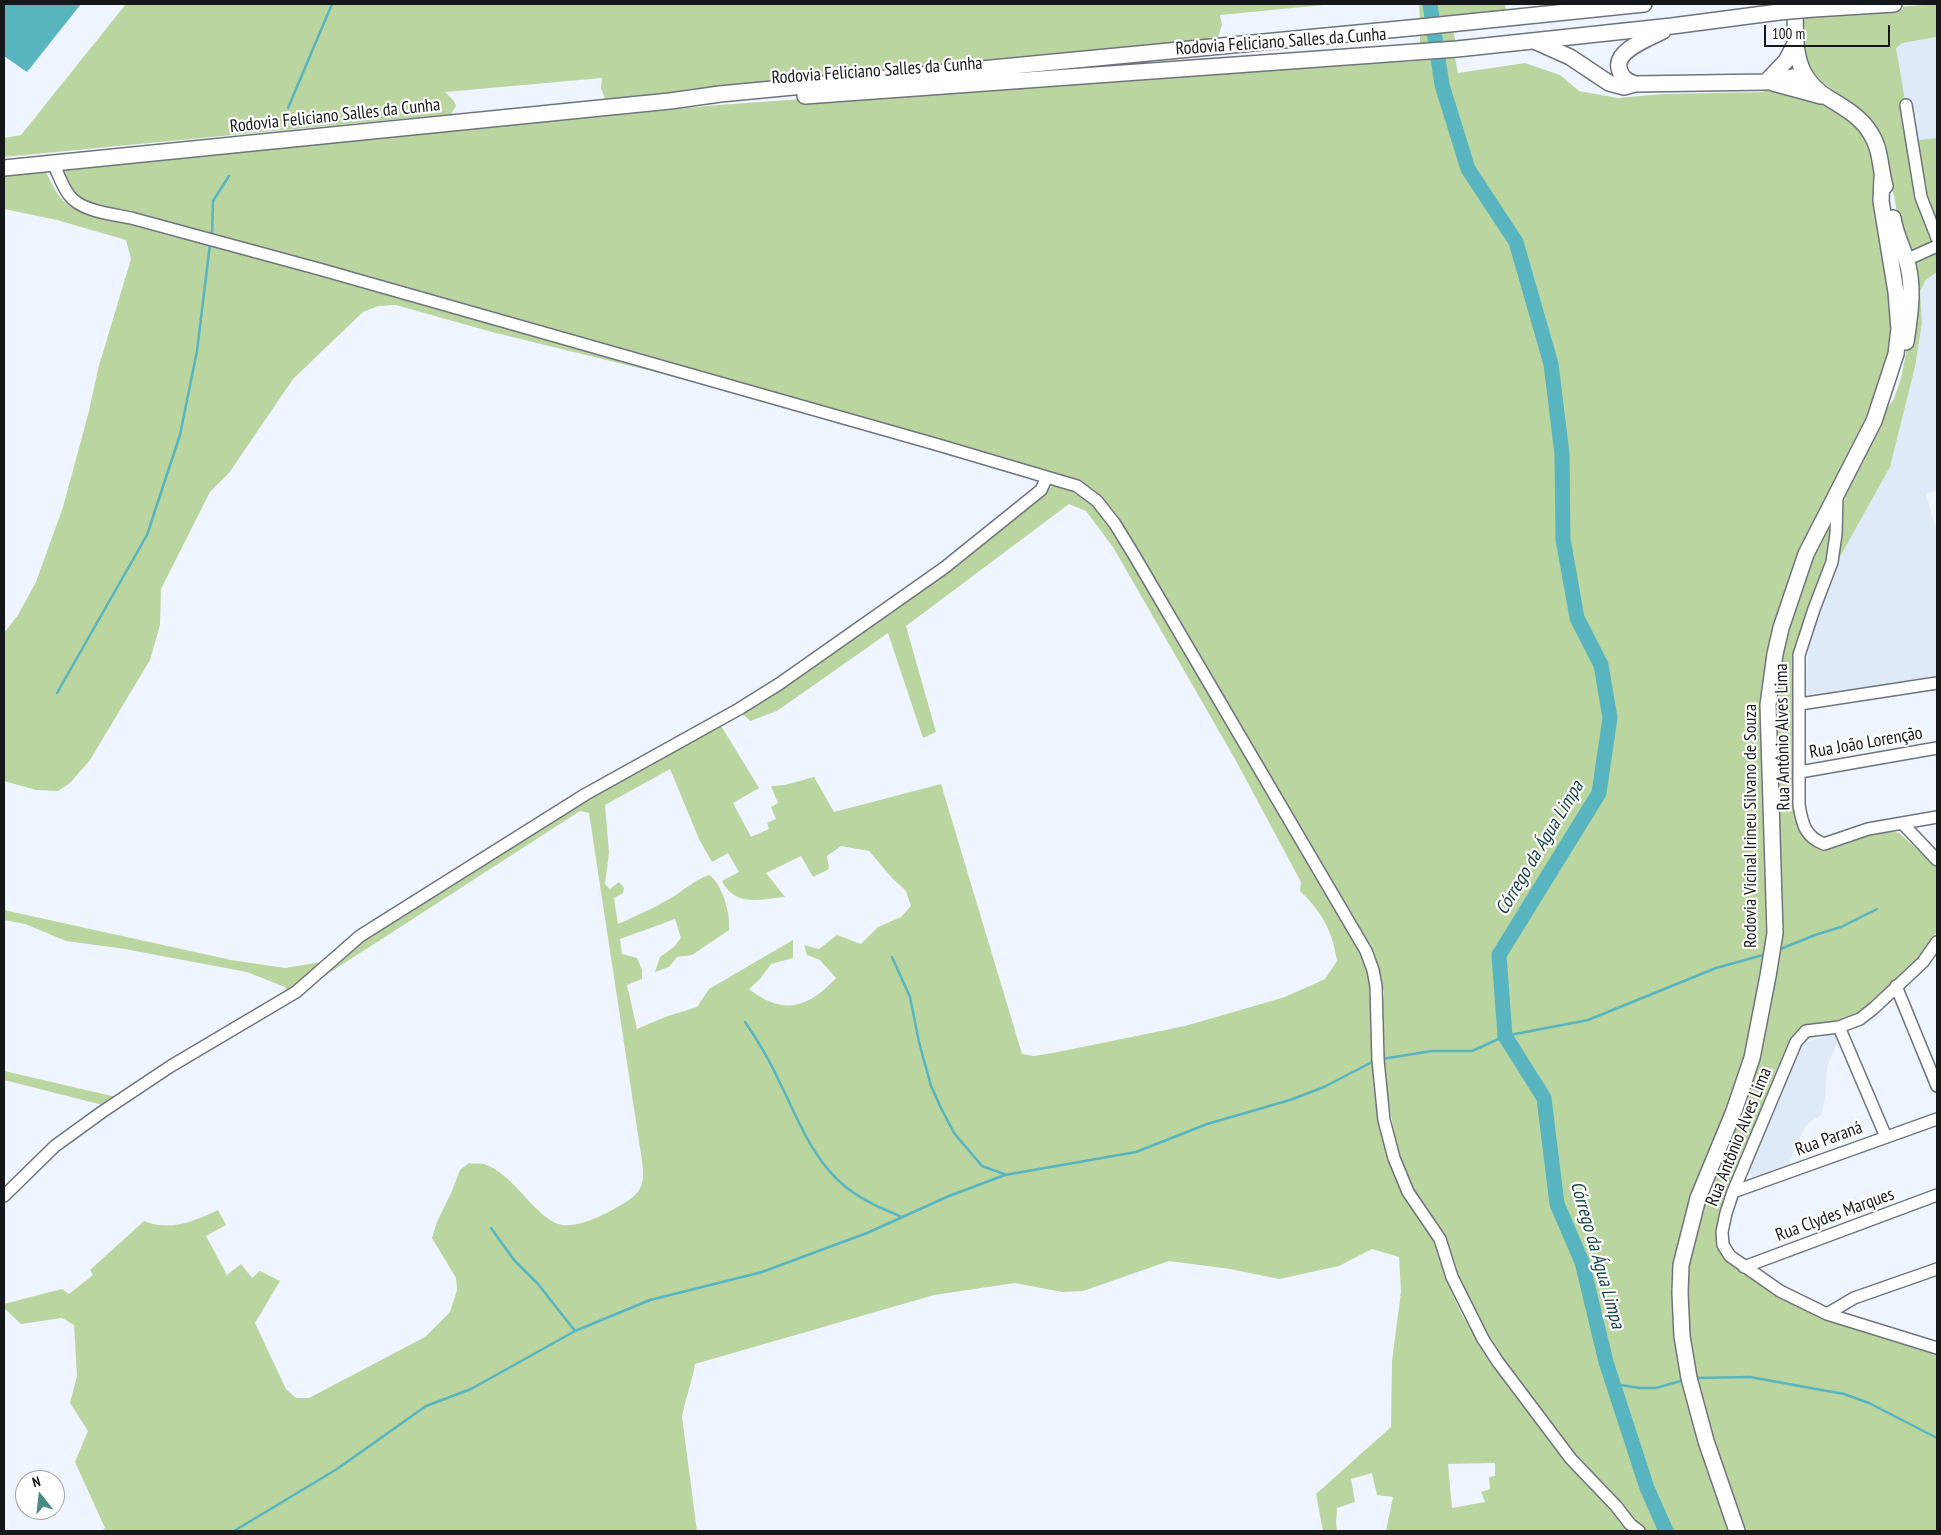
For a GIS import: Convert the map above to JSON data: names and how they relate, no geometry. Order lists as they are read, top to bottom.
{
  "streets": {
    "main road": ["Rodovia Feliciano Salles da Cunha", "Rodovia Vicinal Irineu Silvano de Souza"],
    "street": [
      "Rua Antônio Alves Lima",
      "Rua João Lorenção",
      "Rua Paraná",
      "Rua Clydes Marques"
    ]
  },
  "crossings": [
    ["Rua Antônio Alves Lima", "Rua João Lorenção"],
    ["Rua Antônio Alves Lima", "Rodovia Vicinal Irineu Silvano de Souza"],
    ["Rua Antônio Alves Lima", "Rua Paraná"],
    ["Rua Antônio Alves Lima", "Rua Clydes Marques"]
  ],
  "water": ["Córrego da Água Limpa"],
  "scale_bar": "100 m",
  "north": "top"
}
